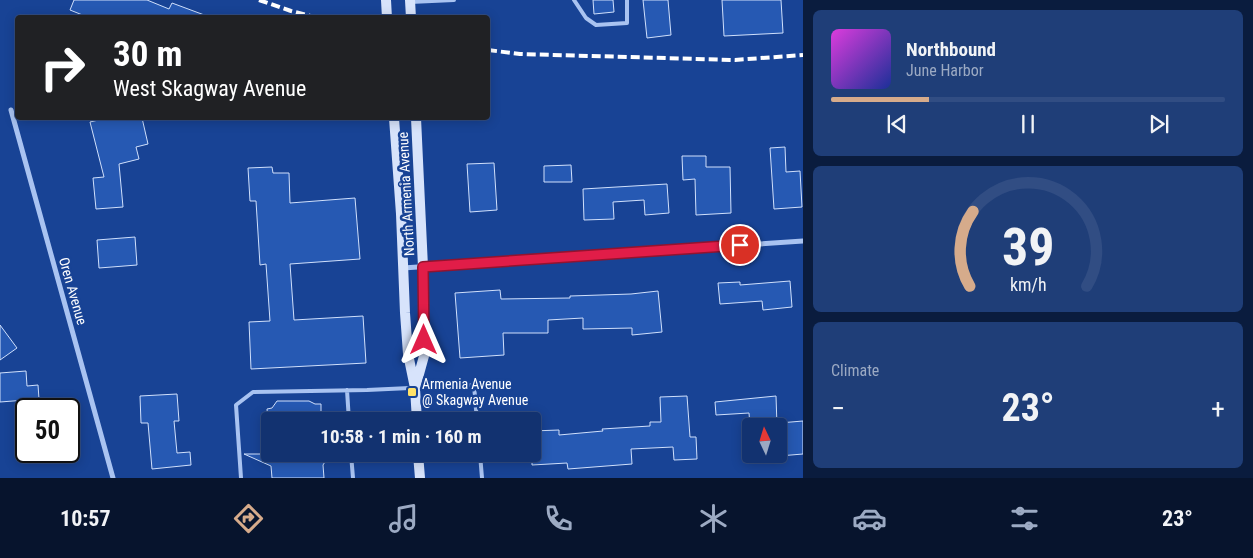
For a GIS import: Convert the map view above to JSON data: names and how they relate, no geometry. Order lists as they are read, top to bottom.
{
  "streets": {
    "main road": ["North Armenia Avenue"],
    "street": ["Oren Avenue"]
  },
  "places": {
    "transit": ["Armenia Avenue @ Skagway Avenue"]
  },
  "north": "top",
  "page": {
    "turn": ["30 m", "West Skagway Avenue"],
    "song": ["Northbound", "June Harbor"],
    "tile": "Climate",
    "heat": ["−", "23°", "+"],
    "limit": "50",
    "trip": "10:58 · 1 min · 160 m",
    "tabs": ["10:57", "23°"],
    "gauge": ["39", "km/h"]
  }
}
